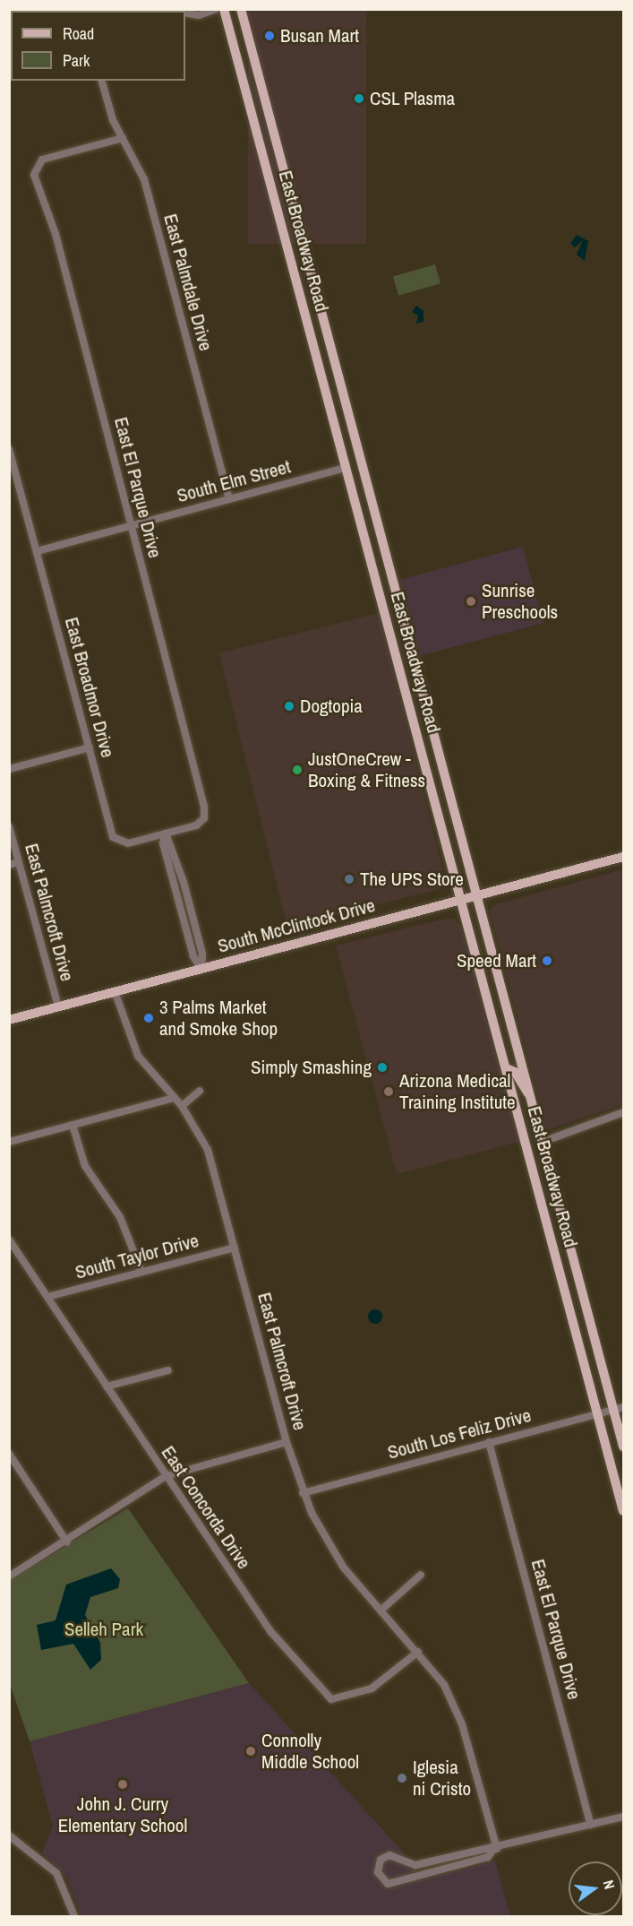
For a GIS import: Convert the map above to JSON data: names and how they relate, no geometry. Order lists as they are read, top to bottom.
{
  "streets": {
    "main road": ["East Broadway Road", "South McClintock Drive"],
    "street": [
      "East Palmdale Drive",
      "South Elm Street",
      "East El Parque Drive",
      "East Broadmor Drive",
      "East Palmcroft Drive",
      "South Taylor Drive",
      "South Los Feliz Drive",
      "East Concorda Drive"
    ]
  },
  "crossings": [
    ["East Broadway Road", "South Elm Street"],
    ["East Broadway Road", "South McClintock Drive"],
    ["East Broadway Road", "South Los Feliz Drive"],
    ["East Palmdale Drive", "South Elm Street"],
    ["East Palmdale Drive", "East El Parque Drive"],
    ["South Elm Street", "East El Parque Drive"],
    ["South Elm Street", "East Broadmor Drive"],
    ["East El Parque Drive", "East Broadmor Drive"],
    ["East El Parque Drive", "South Los Feliz Drive"],
    ["East Palmcroft Drive", "South McClintock Drive"],
    ["East Palmcroft Drive", "South Taylor Drive"],
    ["East Palmcroft Drive", "South Los Feliz Drive"],
    ["East Palmcroft Drive", "East Concorda Drive"],
    ["South Taylor Drive", "East Concorda Drive"]
  ],
  "parks": ["Selleh Park"],
  "places": [
    "Busan Mart",
    "CSL Plasma",
    "Sunrise Preschools",
    "Dogtopia",
    "JustOneCrew - Boxing & Fitness",
    "The UPS Store",
    "Speed Mart",
    "3 Palms Market and Smoke Shop",
    "Simply Smashing",
    "Arizona Medical Training Institute",
    "Connolly Middle School",
    "Iglesia ni Cristo",
    "John J. Curry Elementary School"
  ],
  "legend": ["Road", "Park"],
  "north": "right"
}
